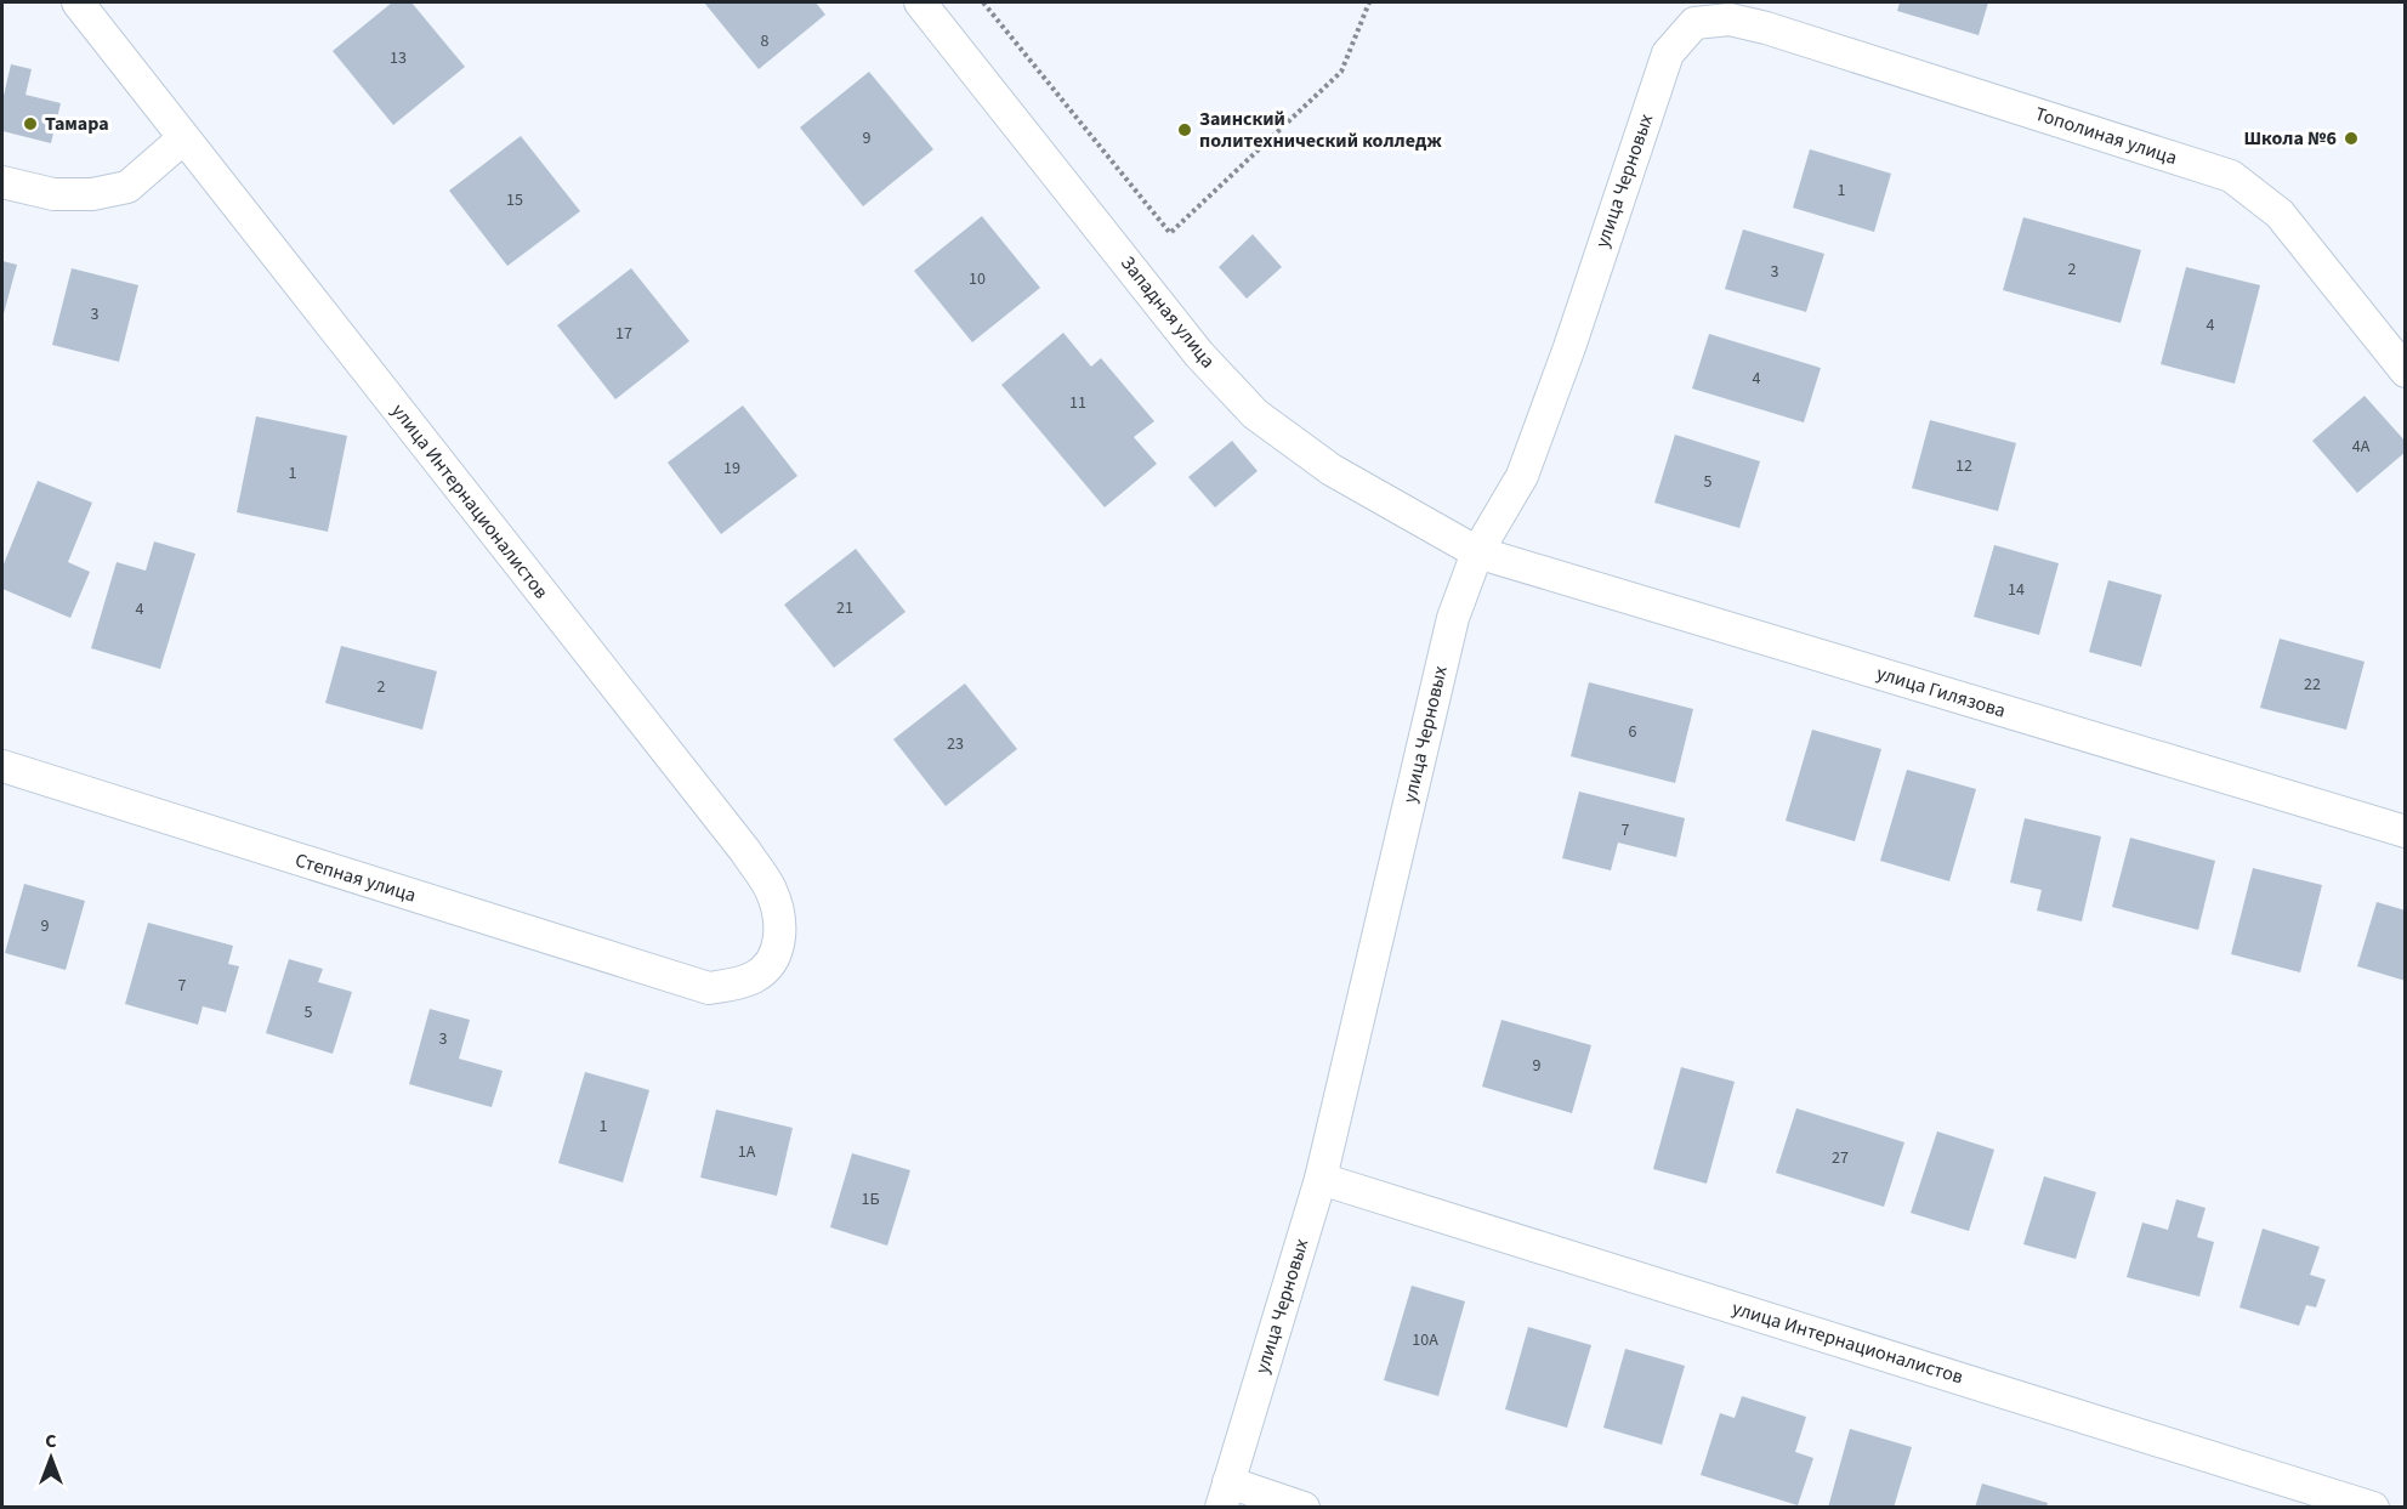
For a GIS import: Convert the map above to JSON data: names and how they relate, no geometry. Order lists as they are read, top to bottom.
{
  "streets": {
    "street": [
      "Тополиная улица",
      "улица Черновых",
      "Западная улица",
      "улица Интернационалистов",
      "улица Гилязова",
      "Степная улица"
    ]
  },
  "crossings": [
    ["Тополиная улица", "улица Черновых"],
    ["улица Черновых", "Западная улица"],
    ["улица Черновых", "улица Интернационалистов"],
    ["улица Черновых", "улица Гилязова"],
    ["Западная улица", "улица Гилязова"],
    ["улица Интернационалистов", "Степная улица"]
  ],
  "places": ["Тамара", "Заинский политехнический колледж", "Школа №6"],
  "house_numbers": [
    "8",
    "13",
    "9",
    "1",
    "15",
    "2",
    "3",
    "10",
    "3",
    "4",
    "17",
    "4",
    "11",
    "4А",
    "12",
    "19",
    "1",
    "5",
    "14",
    "21",
    "4",
    "22",
    "2",
    "6",
    "23",
    "7",
    "9",
    "7",
    "5",
    "3",
    "9",
    "1",
    "1А",
    "27",
    "1Б",
    "10А"
  ],
  "north": "top"
}
